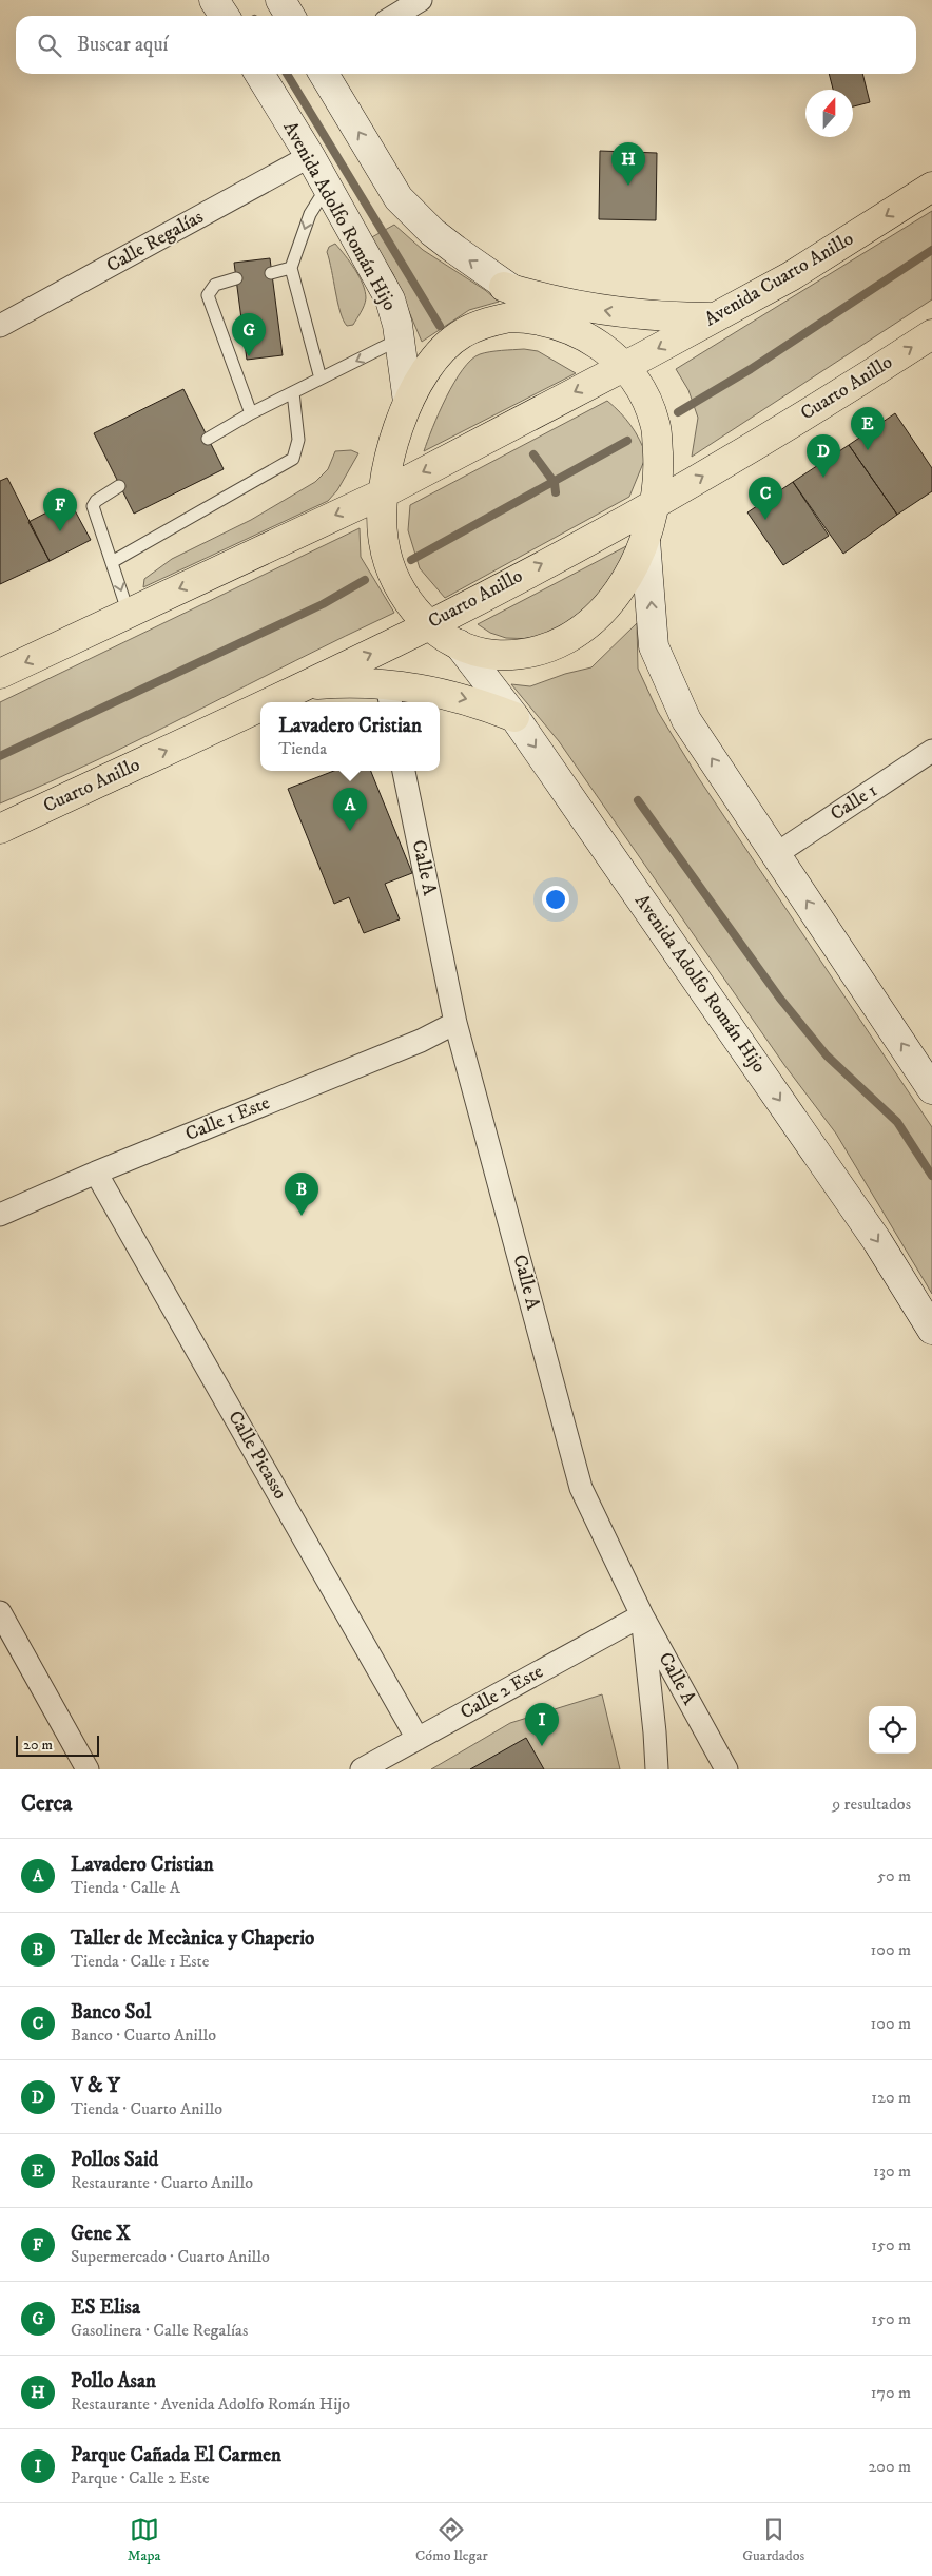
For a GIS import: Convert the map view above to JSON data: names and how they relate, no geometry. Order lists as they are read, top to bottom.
{
  "streets": {
    "highway": ["Avenida Cuarto Anillo", "Cuarto Anillo"],
    "main road": ["Avenida Adolfo Román Hijo"],
    "street": [
      "Calle Regalías",
      "Calle 1",
      "Calle A",
      "Calle 1 Este",
      "Calle Picasso",
      "Calle 2 Este"
    ]
  },
  "crossings": [
    ["Avenida Adolfo Román Hijo", "Calle Regalías"],
    ["Calle A", "Calle 1 Este"],
    ["Calle A", "Calle 2 Este"],
    ["Calle 1 Este", "Calle Picasso"],
    ["Calle Picasso", "Calle 2 Este"]
  ],
  "one_way": ["Avenida Cuarto Anillo"],
  "scale_bar": "20 m",
  "north": "top",
  "page": {
    "search": "Buscar aquí",
    "pins": [
      "H",
      "G",
      "E",
      "D",
      "C",
      "F",
      "A",
      "B",
      "I"
    ],
    "popup": ["Lavadero Cristian", "Tienda"],
    "scale": "20 m",
    "heading": ["Cerca", "9 resultados"],
    "list": [
      {
        "mark": "A",
        "name": "Lavadero Cristian",
        "note": "Tienda · Calle A",
        "value": "50 m"
      },
      {
        "mark": "B",
        "name": "Taller de Mecànica y Chaperio",
        "note": "Tienda · Calle 1 Este",
        "value": "100 m"
      },
      {
        "mark": "C",
        "name": "Banco Sol",
        "note": "Banco · Cuarto Anillo",
        "value": "100 m"
      },
      {
        "mark": "D",
        "name": "V & Y",
        "note": "Tienda · Cuarto Anillo",
        "value": "120 m"
      },
      {
        "mark": "E",
        "name": "Pollos Said",
        "note": "Restaurante · Cuarto Anillo",
        "value": "130 m"
      },
      {
        "mark": "F",
        "name": "Gene X",
        "note": "Supermercado · Cuarto Anillo",
        "value": "150 m"
      },
      {
        "mark": "G",
        "name": "ES Elisa",
        "note": "Gasolinera · Calle Regalías",
        "value": "150 m"
      },
      {
        "mark": "H",
        "name": "Pollo Asan",
        "note": "Restaurante · Avenida Adolfo Román Hijo",
        "value": "170 m"
      },
      {
        "mark": "I",
        "name": "Parque Cañada El Carmen",
        "note": "Parque · Calle 2 Este",
        "value": "200 m"
      }
    ],
    "nav": ["Mapa", "Cómo llegar", "Guardados"]
  }
}
